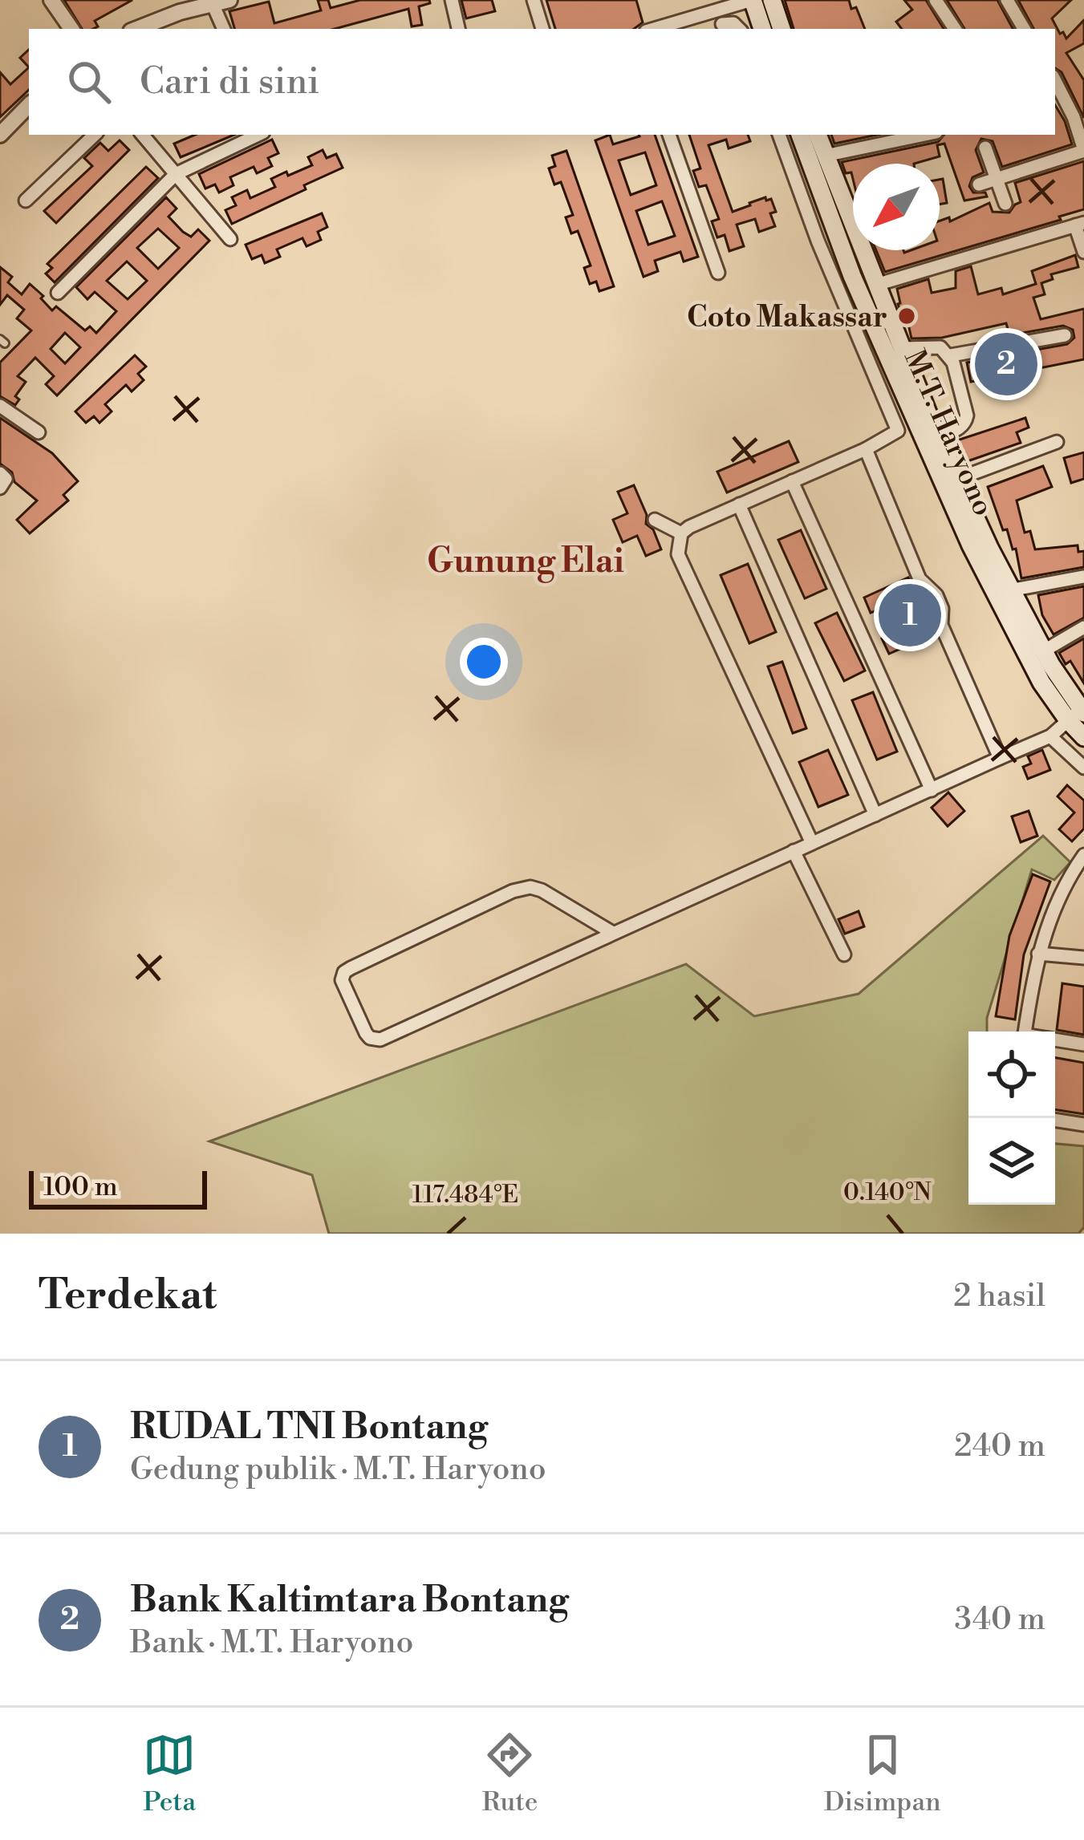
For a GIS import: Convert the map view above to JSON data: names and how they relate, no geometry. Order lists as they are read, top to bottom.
{
  "streets": {
    "main road": ["M.T. Haryono"]
  },
  "districts": ["Gunung Elai"],
  "places": ["Coto Makassar"],
  "scale_bar": "100 m",
  "north": "bottom left",
  "page": {
    "search": "Cari di sini",
    "pins": ["2", "1"],
    "scale": "100 m",
    "heading": ["Terdekat", "2 hasil"],
    "list": [
      {
        "mark": "1",
        "name": "RUDAL TNI Bontang",
        "note": "Gedung publik · M.T. Haryono",
        "value": "240 m"
      },
      {
        "mark": "2",
        "name": "Bank Kaltimtara Bontang",
        "note": "Bank · M.T. Haryono",
        "value": "340 m"
      }
    ],
    "nav": ["Peta", "Rute", "Disimpan"]
  },
  "coordinates": ["0.140°N", "117.484°E"]
}
